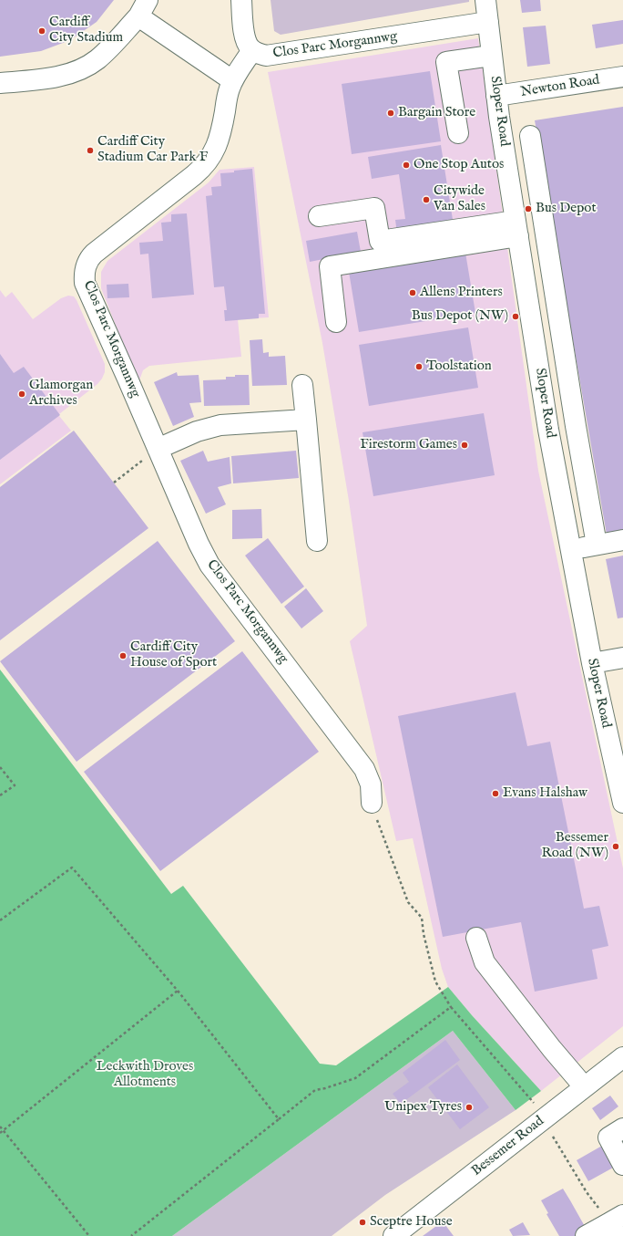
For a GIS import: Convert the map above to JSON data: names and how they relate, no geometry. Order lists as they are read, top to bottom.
{
  "streets": {
    "street": [
      "Clos Parc Morgannwg",
      "Newton Road",
      "Sloper Road",
      "Bessemer Road"
    ]
  },
  "crossings": [
    ["Clos Parc Morgannwg", "Sloper Road"],
    ["Newton Road", "Sloper Road"]
  ],
  "parks": ["Leckwith Droves Allotments"],
  "places": [
    "Cardiff City Stadium",
    "Bargain Store",
    "Cardiff City Stadium Car Park F",
    "One Stop Autos",
    "Citywide Van Sales",
    "Bus Depot",
    "Allens Printers",
    "Bus Depot (NW)",
    "Toolstation",
    "Glamorgan Archives",
    "Firestorm Games",
    "Cardiff City House of Sport",
    "Evans Halshaw",
    "Bessemer Road (NW)",
    "Unipex Tyres",
    "Sceptre House"
  ]
}
